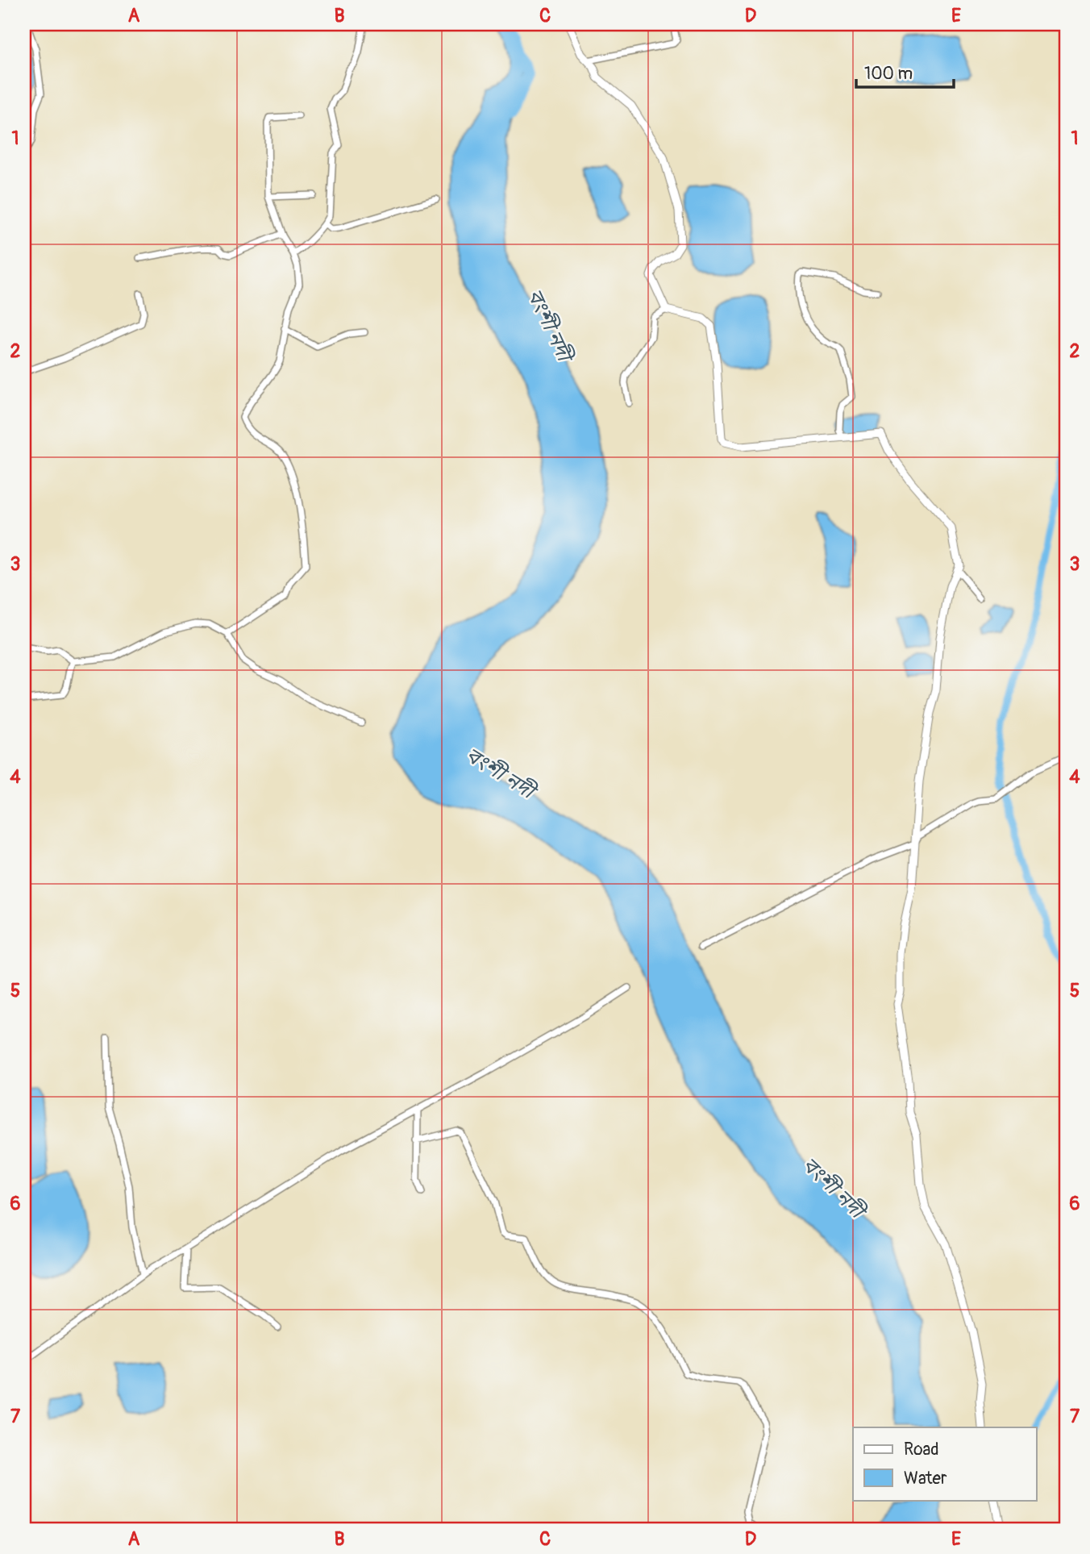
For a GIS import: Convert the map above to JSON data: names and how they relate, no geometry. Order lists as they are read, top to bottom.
{
  "water": ["বংশী নদী"],
  "legend": ["Road", "Water"],
  "scale_bar": "100 m",
  "grid": {
    "columns": [
      "A",
      "B",
      "C",
      "D",
      "E"
    ],
    "rows": [
      "1",
      "2",
      "3",
      "4",
      "5",
      "6",
      "7"
    ]
  }
}
